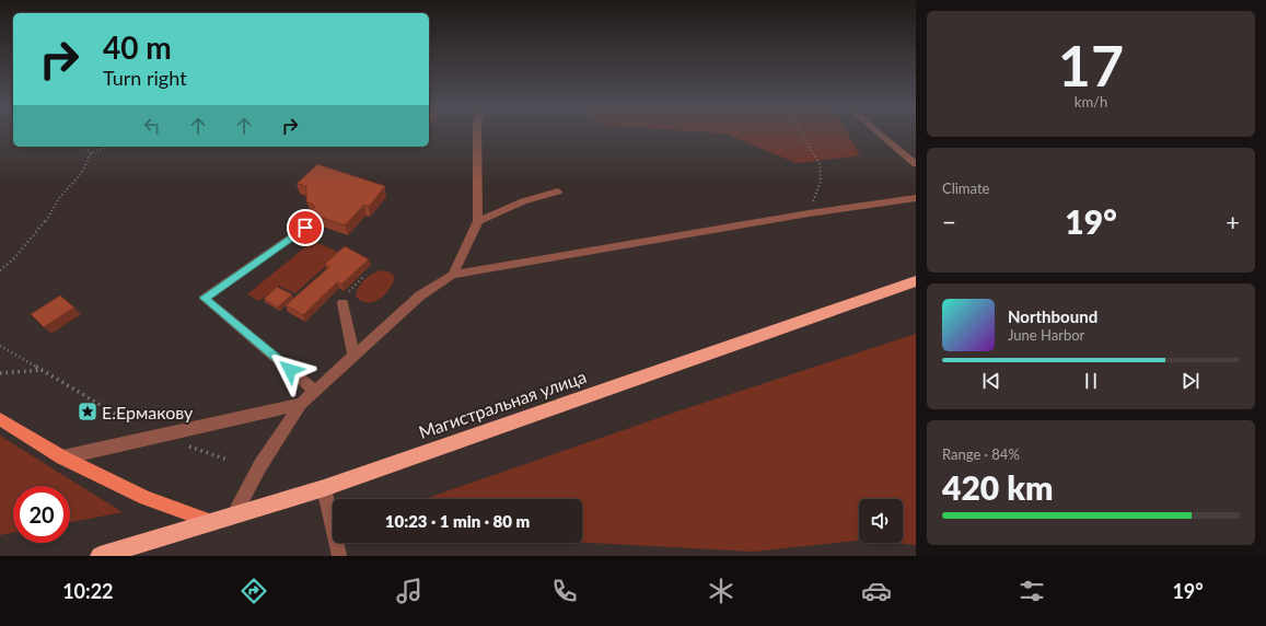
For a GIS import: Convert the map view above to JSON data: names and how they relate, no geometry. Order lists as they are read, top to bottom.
{
  "streets": {
    "highway": ["Магистральная улица"]
  },
  "places": {
    "place": ["Е.Ермакову"]
  },
  "page": {
    "tile": [
      ["17", "km/h"],
      "Climate",
      ["Range · 84%", "420 km"]
    ],
    "turn": ["40 m", "Turn right"],
    "heat": ["−", "19°", "+"],
    "song": ["Northbound", "June Harbor"],
    "limit": "20",
    "trip": "10:23 · 1 min · 80 m",
    "tabs": ["10:22", "19°"]
  }
}
